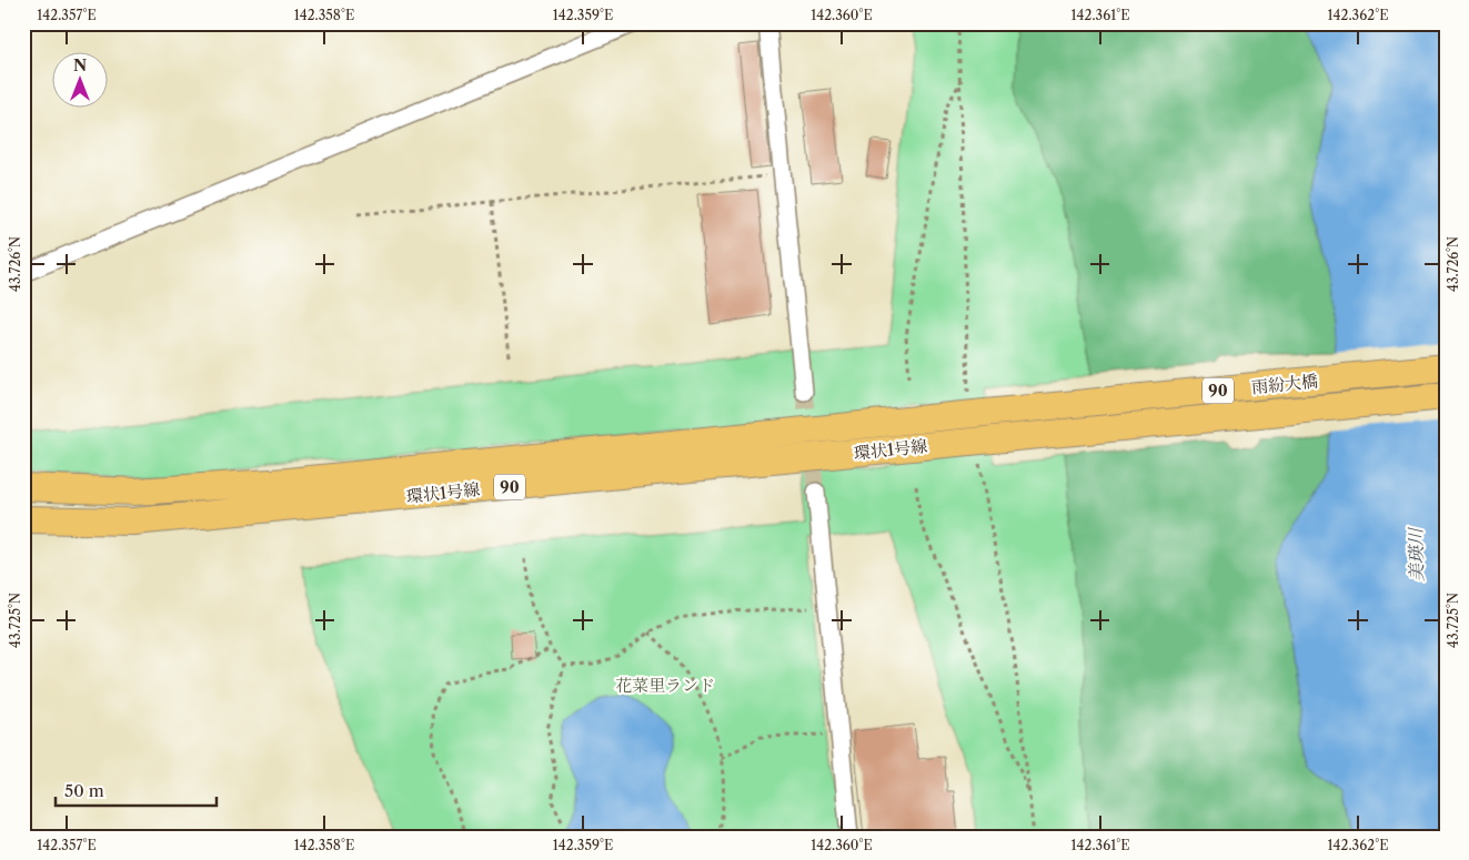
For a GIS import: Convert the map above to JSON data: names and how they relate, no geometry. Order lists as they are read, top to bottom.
{
  "streets": {
    "main road": ["雨紛大橋", "90", "環状1号線"]
  },
  "crossings": [
    ["雨紛大橋", "環状1号線"]
  ],
  "water": ["美瑛川"],
  "parks": ["花菜里ランド"],
  "scale_bar": "50 m",
  "north": "top",
  "coordinates": [
    "142.357°E",
    "142.358°E",
    "142.359°E",
    "142.360°E",
    "142.361°E",
    "142.362°E",
    "43.726°N",
    "43.725°N"
  ]
}
